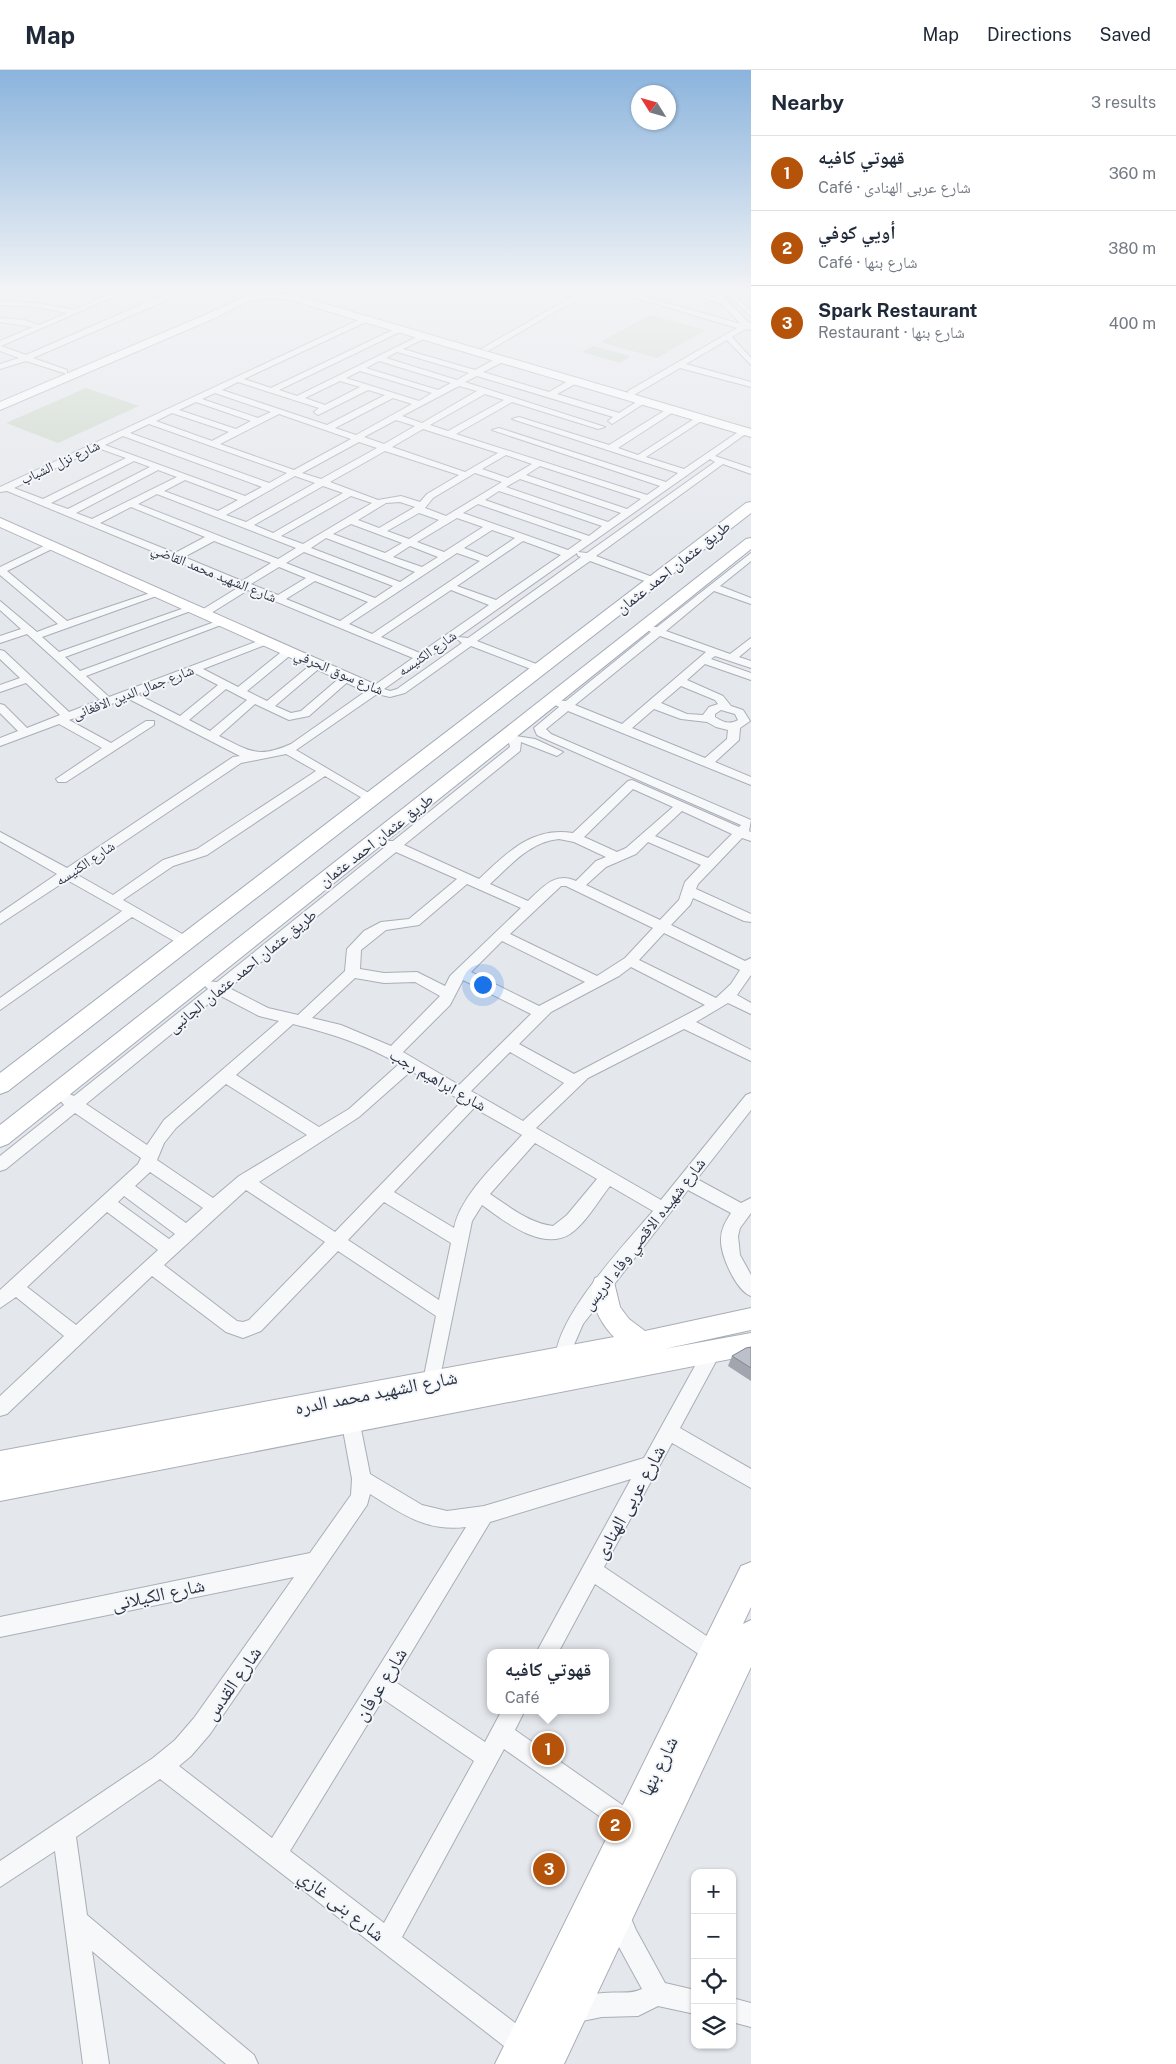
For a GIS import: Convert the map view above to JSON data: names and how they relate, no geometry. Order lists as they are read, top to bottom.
{
  "streets": {
    "main road": ["طريق عثمان احمد عثمان"],
    "street": [
      "شارع نزل الشباب",
      "شارع الشهيد محمد القاضي",
      "شارع الكنيسه",
      "شارع سوق الحرفي",
      "شارع جمال الدين الافغانى",
      "طريق عثمان احمد عثمان الجانبى",
      "شارع ابراهيم رجب",
      "شارع شهيده الاقصي وفاء ادريس",
      "شارع الشهيد محمد الدره",
      "شارع عربى الهنادى",
      "شارع الكيلانى",
      "شارع القدس",
      "شارع عرفان",
      "شارع بنها",
      "شارع بنى غازي"
    ]
  },
  "crossings": [
    ["شارع نزل الشباب", "شارع الشهيد محمد القاضي"],
    ["طريق عثمان احمد عثمان", "طريق عثمان احمد عثمان الجانبى"],
    ["طريق عثمان احمد عثمان", "شارع ابراهيم رجب"],
    ["شارع الشهيد محمد القاضي", "شارع الكنيسه"],
    ["شارع الكنيسه", "شارع سوق الحرفي"],
    ["شارع سوق الحرفي", "شارع جمال الدين الافغانى"],
    ["طريق عثمان احمد عثمان الجانبى", "شارع ابراهيم رجب"],
    ["شارع ابراهيم رجب", "شارع شهيده الاقصي وفاء ادريس"],
    ["شارع شهيده الاقصي وفاء ادريس", "شارع الشهيد محمد الدره"],
    ["شارع الشهيد محمد الدره", "شارع عربى الهنادى"],
    ["شارع الشهيد محمد الدره", "شارع القدس"],
    ["شارع الكيلانى", "شارع القدس"],
    ["شارع القدس", "شارع بنى غازي"],
    ["شارع عرفان", "شارع بنى غازي"],
    ["شارع بنها", "شارع بنى غازي"]
  ],
  "north": "top left",
  "page": {
    "header": "Map",
    "nav": ["Map", "Directions", "Saved"],
    "heading": ["Nearby", "3 results"],
    "list": [
      {
        "mark": "1",
        "name": "قهوتي كافيه",
        "note": "Café · شارع عربى الهنادى",
        "value": "360 m"
      },
      {
        "mark": "2",
        "name": "أويي كوفي",
        "note": "Café · شارع بنها",
        "value": "380 m"
      },
      {
        "mark": "3",
        "name": "Spark Restaurant",
        "note": "Restaurant · شارع بنها",
        "value": "400 m"
      }
    ],
    "popup": ["قهوتي كافيه", "Café"],
    "pins": ["1", "2", "3"],
    "map_buttons": ["+", "−"]
  }
}
